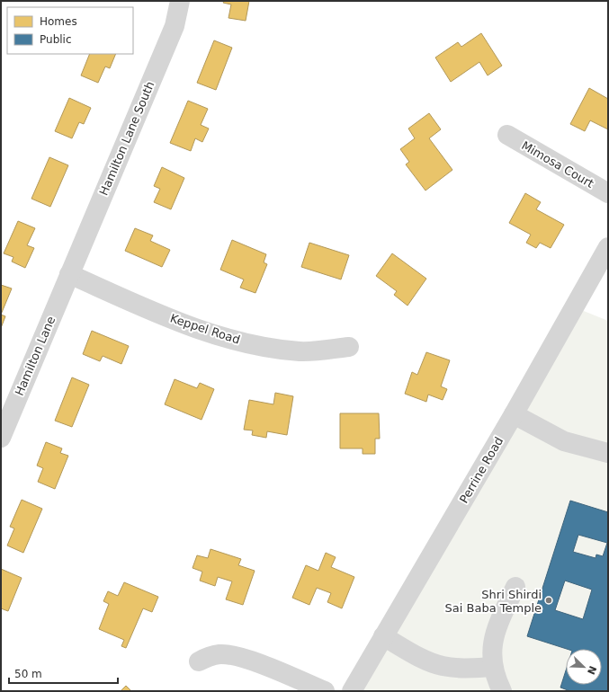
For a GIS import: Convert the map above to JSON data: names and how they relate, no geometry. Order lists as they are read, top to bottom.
{
  "streets": {
    "street": [
      "Hamilton Lane South",
      "Mimosa Court",
      "Keppel Road",
      "Hamilton Lane",
      "Perrine Road"
    ]
  },
  "crossings": [
    ["Hamilton Lane South", "Keppel Road"],
    ["Hamilton Lane South", "Hamilton Lane"],
    ["Keppel Road", "Hamilton Lane"]
  ],
  "places": ["Shri Shirdi Sai Baba Temple"],
  "legend": ["Homes", "Public"],
  "scale_bar": "50 m",
  "north": "bottom right"
}
